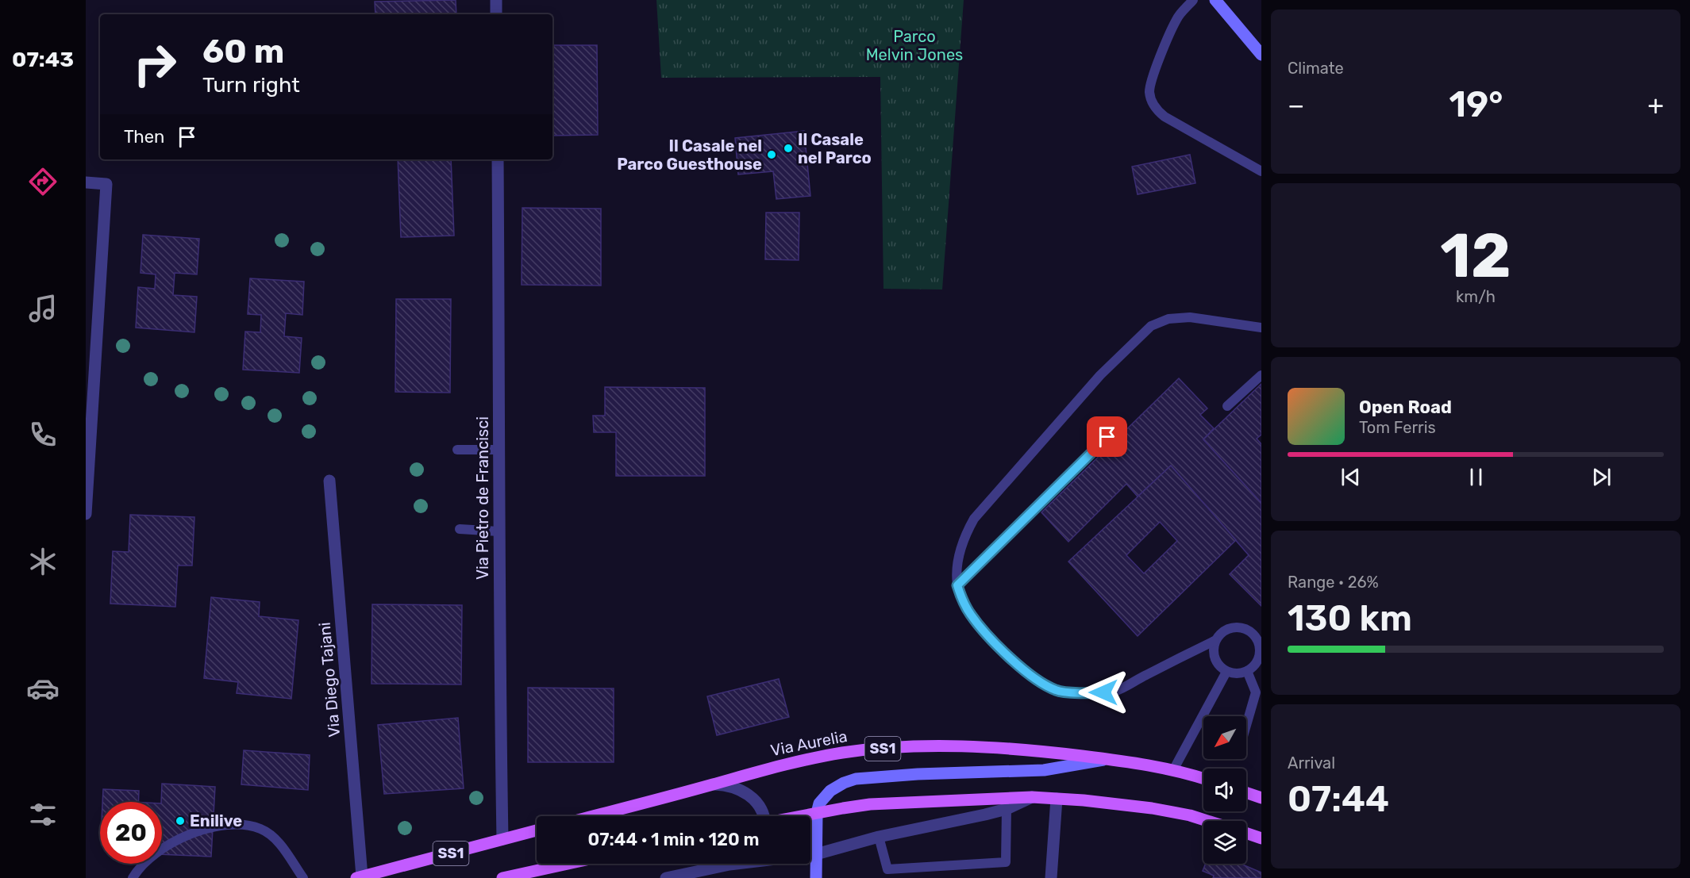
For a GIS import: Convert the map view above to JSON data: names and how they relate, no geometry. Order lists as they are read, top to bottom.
{
  "streets": {
    "main road": ["Via Aurelia", "SS1"],
    "street": ["Via Pietro de Francisci", "Via Diego Tajani"]
  },
  "crossings": [
    ["Via Pietro de Francisci", "SS1"],
    ["Via Diego Tajani", "SS1"]
  ],
  "parks": ["Parco Melvin Jones"],
  "places": ["Il Casale nel Parco", "Il Casale nel Parco Guesthouse", "Enilive"],
  "north": "bottom left",
  "page": {
    "tabs": "07:43",
    "tile": [
      "Climate",
      ["12", "km/h"],
      ["Range · 26%", "130 km"],
      ["Arrival", "07:44"]
    ],
    "turn": ["60 m", "Turn right"],
    "heat": ["−", "19°", "+"],
    "then": "Then",
    "song": ["Open Road", "Tom Ferris"],
    "limit": "20",
    "trip": "07:44 · 1 min · 120 m"
  }
}
